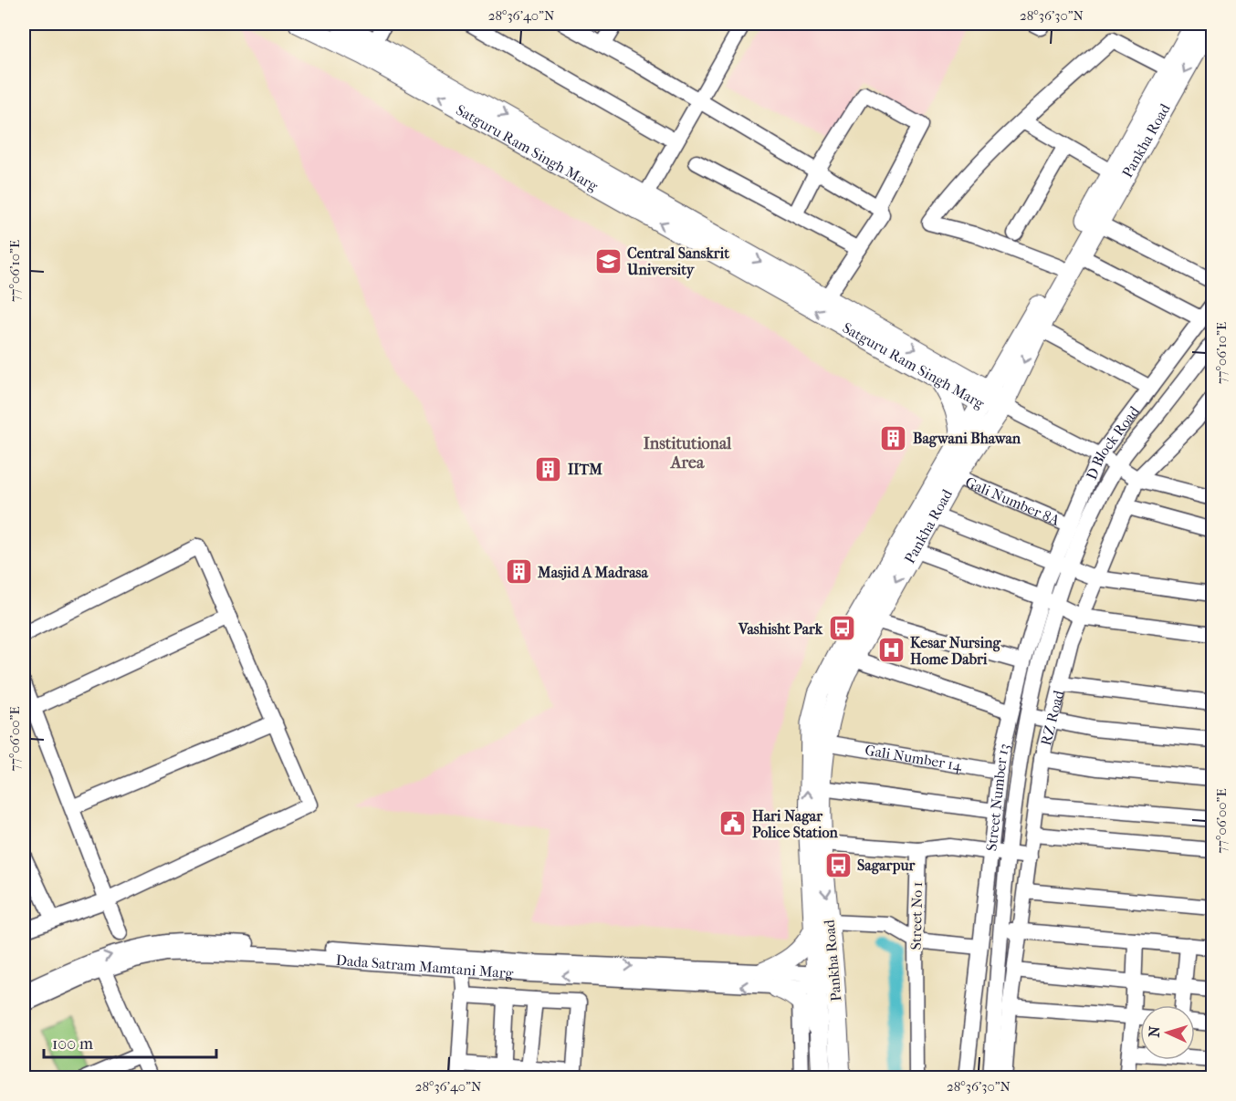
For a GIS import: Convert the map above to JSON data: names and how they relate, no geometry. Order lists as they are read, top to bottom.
{
  "streets": {
    "main road": ["Pankha Road", "Satguru Ram Singh Marg"],
    "street": [
      "D Block Road",
      "Gali Number 8A",
      "RZ Road",
      "Gali Number 14",
      "Street Number 13",
      "Street No 1",
      "Dada Satram Mamtani Marg"
    ]
  },
  "crossings": [
    ["Pankha Road", "Satguru Ram Singh Marg"],
    ["Pankha Road", "Gali Number 8A"],
    ["Pankha Road", "Gali Number 14"],
    ["Pankha Road", "Dada Satram Mamtani Marg"],
    ["D Block Road", "Gali Number 8A"],
    ["D Block Road", "Street Number 13"],
    ["Gali Number 14", "Street Number 13"]
  ],
  "districts": ["Institutional Area"],
  "places": {
    "school or university": ["Central Sanskrit University"],
    "building": ["Bagwani Bhawan", "IITM", "Masjid A Madrasa"],
    "bus stop": ["Vashisht Park", "Sagarpur"],
    "hospital": ["Kesar Nursing Home Dabri"],
    "public building": ["Hari Nagar Police Station"]
  },
  "scale_bar": "100 m",
  "north": "left",
  "coordinates": [
    "28°36'40\"N",
    "28°36'30\"N",
    "77°06'10\"E",
    "77°06'00\"E"
  ]
}
